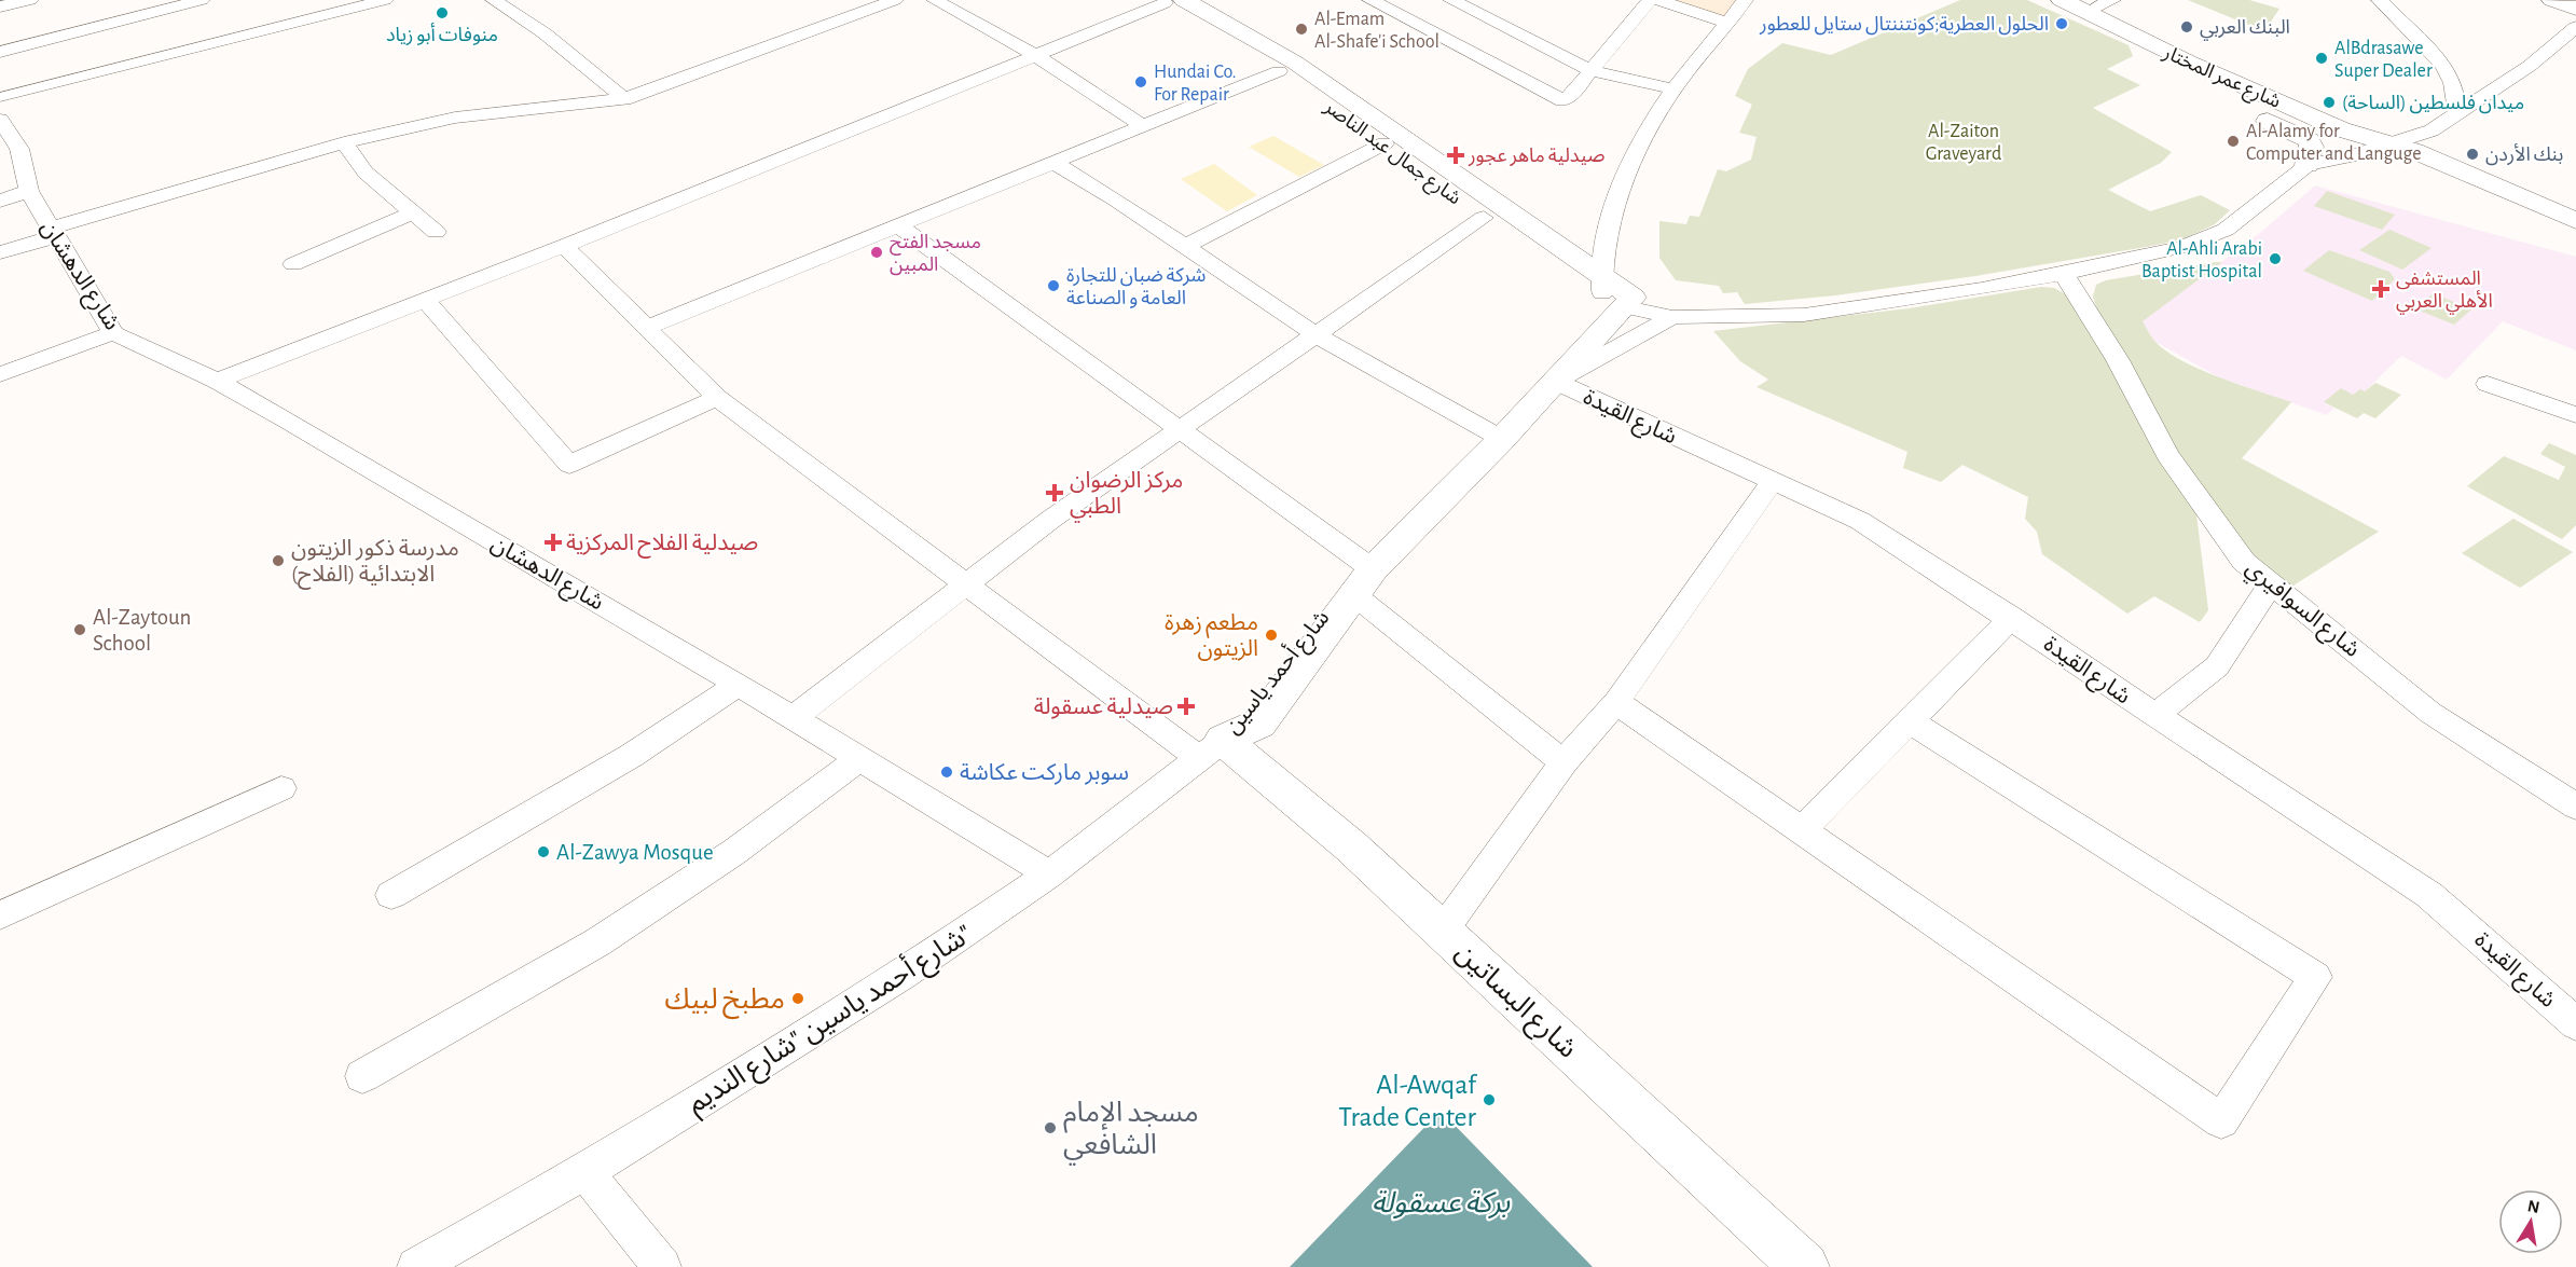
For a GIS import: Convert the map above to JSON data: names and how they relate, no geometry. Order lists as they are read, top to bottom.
{
  "streets": {
    "main road": [
      "شارع عمر المختار",
      "شارع جمال عبد الناصر",
      "شارع أحمد ياسين",
      "شارع البساتين"
    ],
    "street": [
      "شارع الدهشان",
      "شارع القيدة",
      "شارع السوافيري",
      "شارع أحمد ياسين \"شارع النديم\""
    ]
  },
  "crossings": [
    ["شارع جمال عبد الناصر", "شارع أحمد ياسين"],
    ["شارع الدهشان", "شارع أحمد ياسين \"شارع النديم\""],
    ["شارع القيدة", "شارع أحمد ياسين"],
    ["شارع أحمد ياسين", "شارع البساتين"],
    ["شارع أحمد ياسين", "شارع أحمد ياسين \"شارع النديم\""],
    ["شارع البساتين", "شارع أحمد ياسين \"شارع النديم\""]
  ],
  "water": ["بركة عسقولة"],
  "parks": ["Al-Zaiton Graveyard"],
  "places": {
    "other": [
      "منوفات أبو زياد",
      "الحلول العطرية;كونتننتال ستايل للعطور",
      "البنك العربي",
      "Al-Emam Al-Shafe'i School",
      "AlBdrasawe Super Dealer",
      "Hundai Co. For Repair",
      "ميدان فلسطين (الساحة)",
      "Al-Alamy for Computer and Languge",
      "بنك الأردن",
      "مسجد الفتح المبين",
      "Al-Ahli Arabi Baptist Hospital",
      "شركة ضبان للتجارة العامة و الصناعة",
      "مدرسة ذكور الزيتون الابتدائية (الفلاح)",
      "Al-Zaytoun School",
      "مطعم زهرة الزيتون",
      "سوبر ماركت عكاشة",
      "Al-Zawya Mosque",
      "مطبخ لبيك",
      "Al-Awqaf Trade Center",
      "مسجد الإمام الشافعي"
    ],
    "health": [
      "صيدلية ماهر عجور",
      "المستشفى الأهلي العربي",
      "مركز الرضوان الطبي",
      "صيدلية الفلاح المركزية",
      "صيدلية عسقولة"
    ]
  },
  "north": "top"
}
